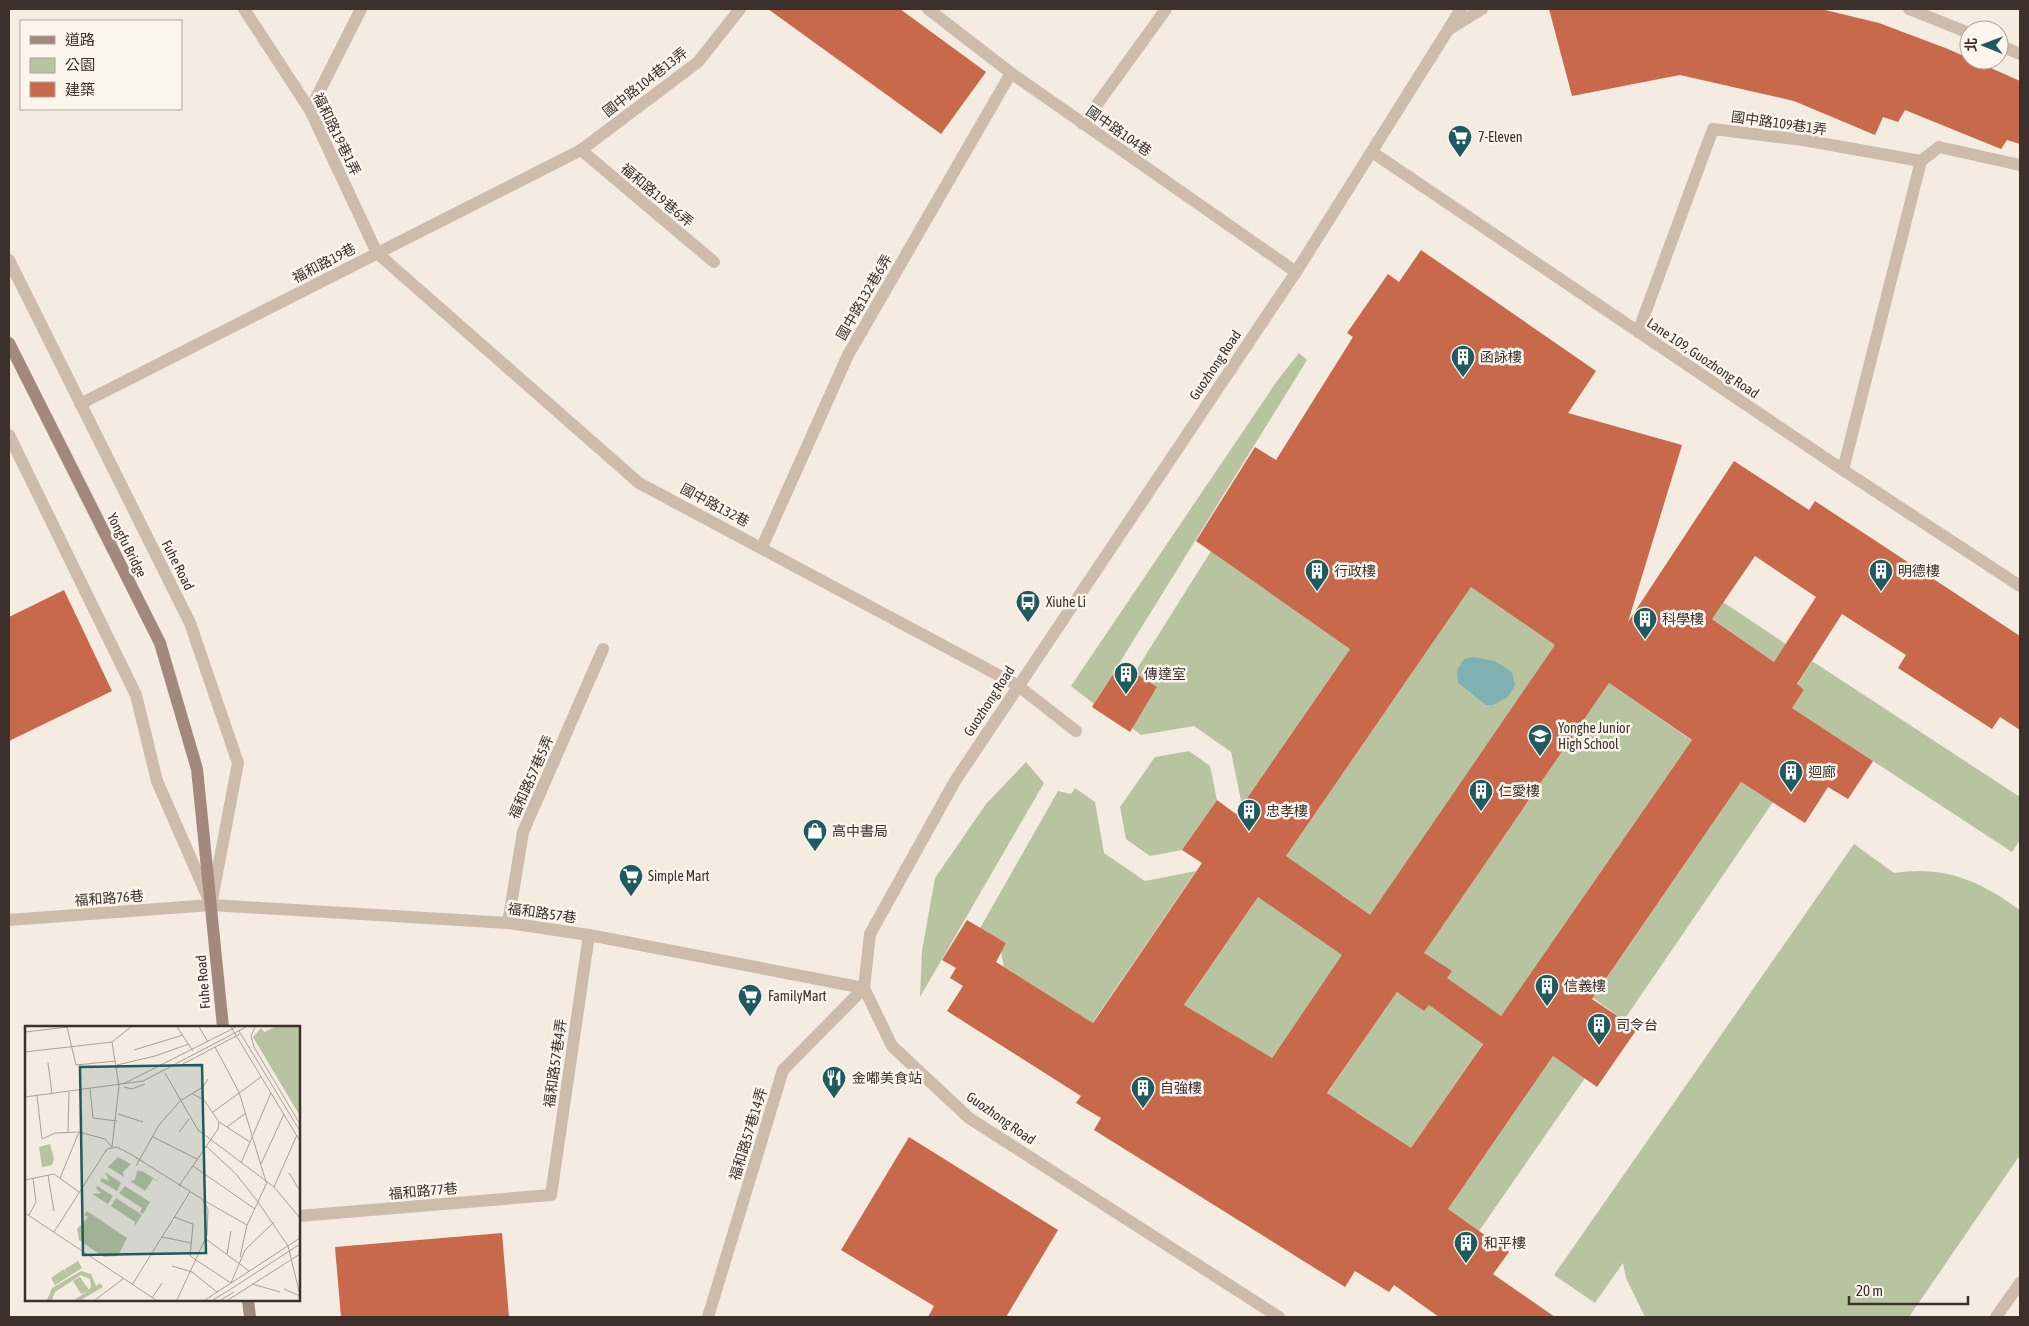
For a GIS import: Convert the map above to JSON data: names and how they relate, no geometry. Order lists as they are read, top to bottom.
{
  "streets": {
    "street": [
      "國中路104巷13弄",
      "國中路109巷1弄",
      "國中路104巷",
      "福和路19巷1弄",
      "福和路19巷6弄",
      "福和路19巷",
      "國中路132巷6弄",
      "Lane 109, Guozhong Road",
      "Guozhong Road",
      "國中路132巷",
      "Yongfu Bridge",
      "Fuhe Road",
      "福和路57巷5弄",
      "福和路76巷",
      "福和路57巷",
      "福和路57巷4弄",
      "福和路57巷14弄",
      "福和路77巷"
    ]
  },
  "crossings": [
    ["國中路104巷13弄", "福和路19巷6弄"],
    ["國中路104巷13弄", "福和路19巷"],
    ["國中路109巷1弄", "Lane 109, Guozhong Road"],
    ["國中路104巷", "國中路132巷6弄"],
    ["國中路104巷", "Guozhong Road"],
    ["福和路19巷1弄", "福和路19巷"],
    ["福和路19巷1弄", "國中路132巷"],
    ["福和路19巷6弄", "福和路19巷"],
    ["福和路19巷", "國中路132巷"],
    ["福和路19巷", "Fuhe Road"],
    ["國中路132巷6弄", "國中路132巷"],
    ["Lane 109, Guozhong Road", "Guozhong Road"],
    ["Guozhong Road", "國中路132巷"],
    ["Guozhong Road", "福和路57巷"],
    ["Guozhong Road", "福和路57巷14弄"],
    ["Yongfu Bridge", "Fuhe Road"],
    ["Fuhe Road", "福和路76巷"],
    ["Fuhe Road", "福和路57巷"],
    ["福和路57巷5弄", "福和路57巷"],
    ["福和路76巷", "福和路57巷"],
    ["福和路57巷", "福和路57巷4弄"],
    ["福和路57巷", "福和路57巷14弄"],
    ["福和路57巷4弄", "福和路77巷"]
  ],
  "places": {
    "supermarket": ["7-Eleven", "Simple Mart", "FamilyMart"],
    "building": [
      "函詠樓",
      "行政樓",
      "明德樓",
      "科學樓",
      "傳達室",
      "迴廊",
      "仁愛樓",
      "忠孝樓",
      "信義樓",
      "司令台",
      "自強樓",
      "和平樓"
    ],
    "bus stop": ["Xiuhe Li"],
    "school or university": ["Yonghe Junior High School"],
    "shop": ["高中書局"],
    "restaurant": ["金嘟美食站"]
  },
  "legend": ["道路", "公園", "建築"],
  "scale_bar": "20 m",
  "north": "left"
}
